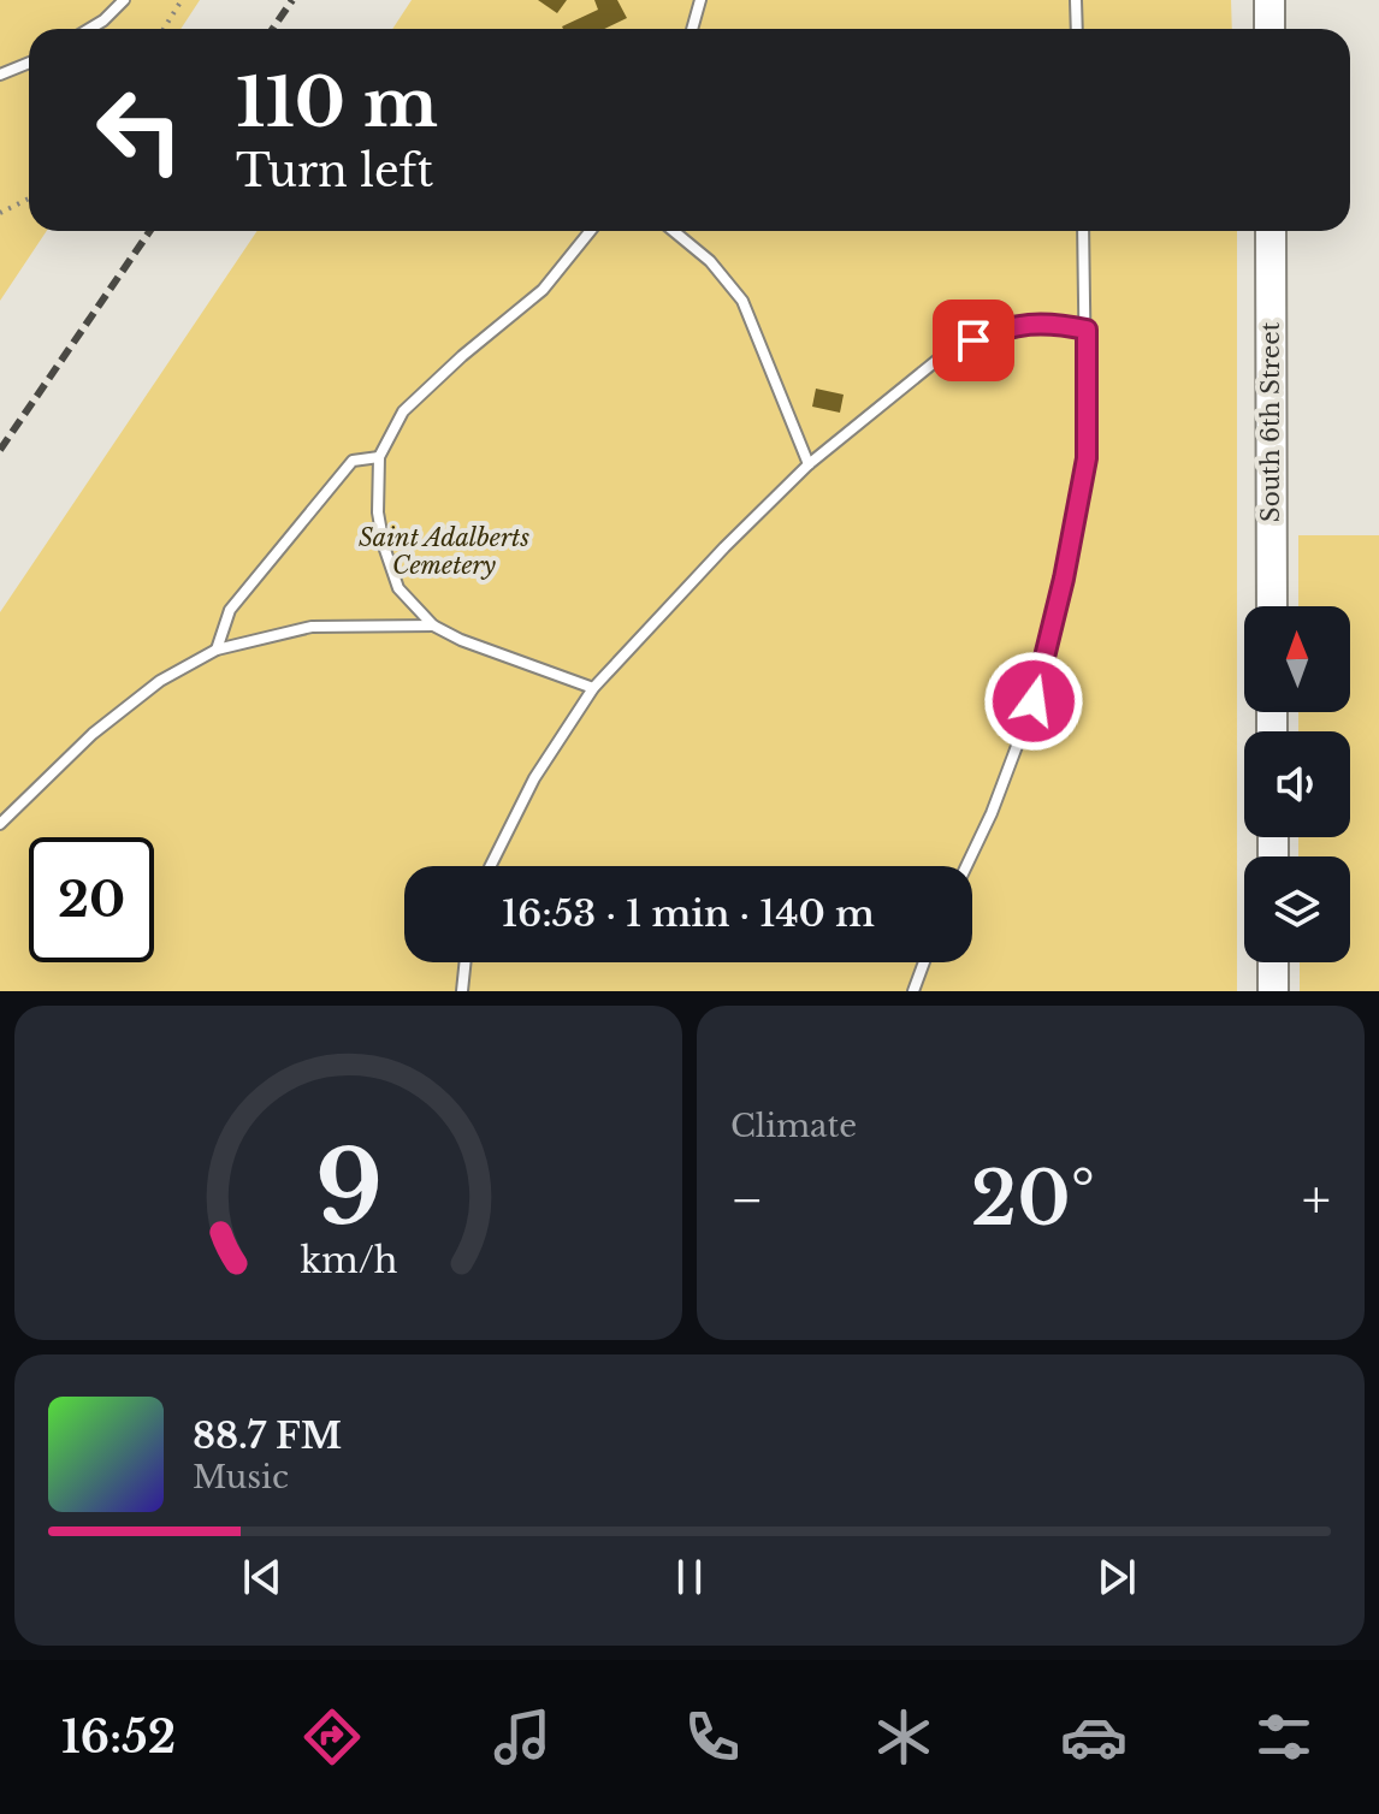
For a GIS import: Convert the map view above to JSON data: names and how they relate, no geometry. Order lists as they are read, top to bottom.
{
  "streets": {
    "street": ["South 6th Street"]
  },
  "parks": ["Saint Adalberts Cemetery"],
  "north": "top",
  "page": {
    "turn": ["110 m", "Turn left"],
    "limit": "20",
    "trip": "16:53 · 1 min · 140 m",
    "tile": "Climate",
    "heat": ["−", "20°", "+"],
    "song": ["88.7 FM", "Music"],
    "tabs": "16:52",
    "gauge": ["9", "km/h"]
  }
}
